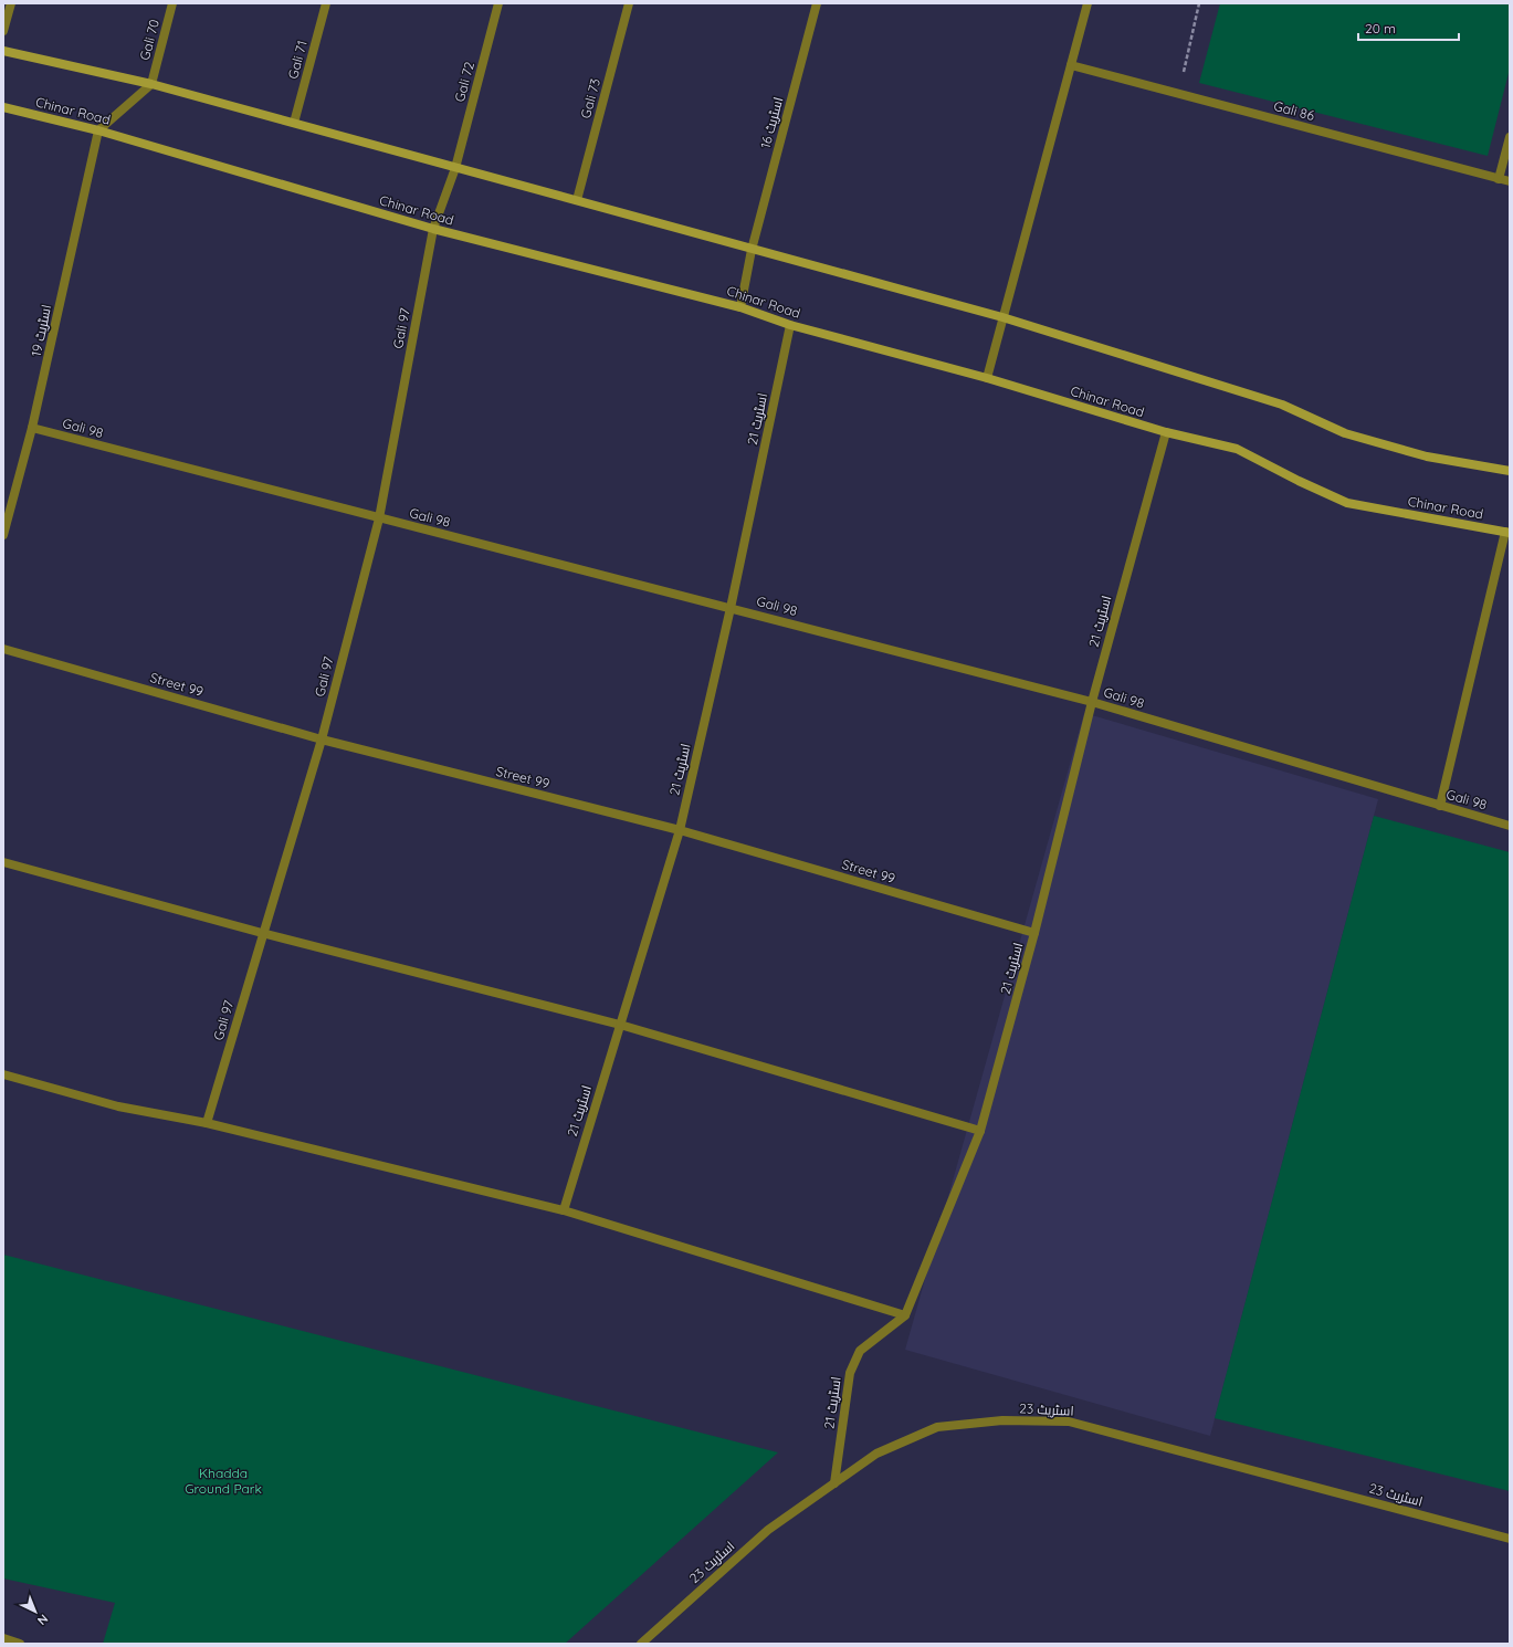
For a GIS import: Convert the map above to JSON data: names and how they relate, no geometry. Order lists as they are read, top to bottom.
{
  "streets": {
    "street": [
      "Gali 70",
      "Gali 71",
      "Gali 72",
      "Gali 73",
      "Chinar Road",
      "Gali 86",
      "اسٹریٹ 16",
      "Gali 97",
      "اسٹریٹ 19",
      "اسٹریٹ 21",
      "Gali 98",
      "Street 99",
      "اسٹریٹ 23"
    ]
  },
  "crossings": [
    ["Gali 72", "Chinar Road"],
    ["Gali 72", "Gali 97"],
    ["Chinar Road", "اسٹریٹ 16"],
    ["Chinar Road", "Gali 97"],
    ["Chinar Road", "اسٹریٹ 19"],
    ["Chinar Road", "اسٹریٹ 21"],
    ["Gali 97", "Gali 98"],
    ["Gali 97", "Street 99"],
    ["اسٹریٹ 19", "Gali 98"],
    ["اسٹریٹ 21", "Gali 98"],
    ["اسٹریٹ 21", "Street 99"],
    ["اسٹریٹ 21", "اسٹریٹ 23"]
  ],
  "parks": ["Khadda Ground Park"],
  "scale_bar": "20 m",
  "north": "bottom right"
}
